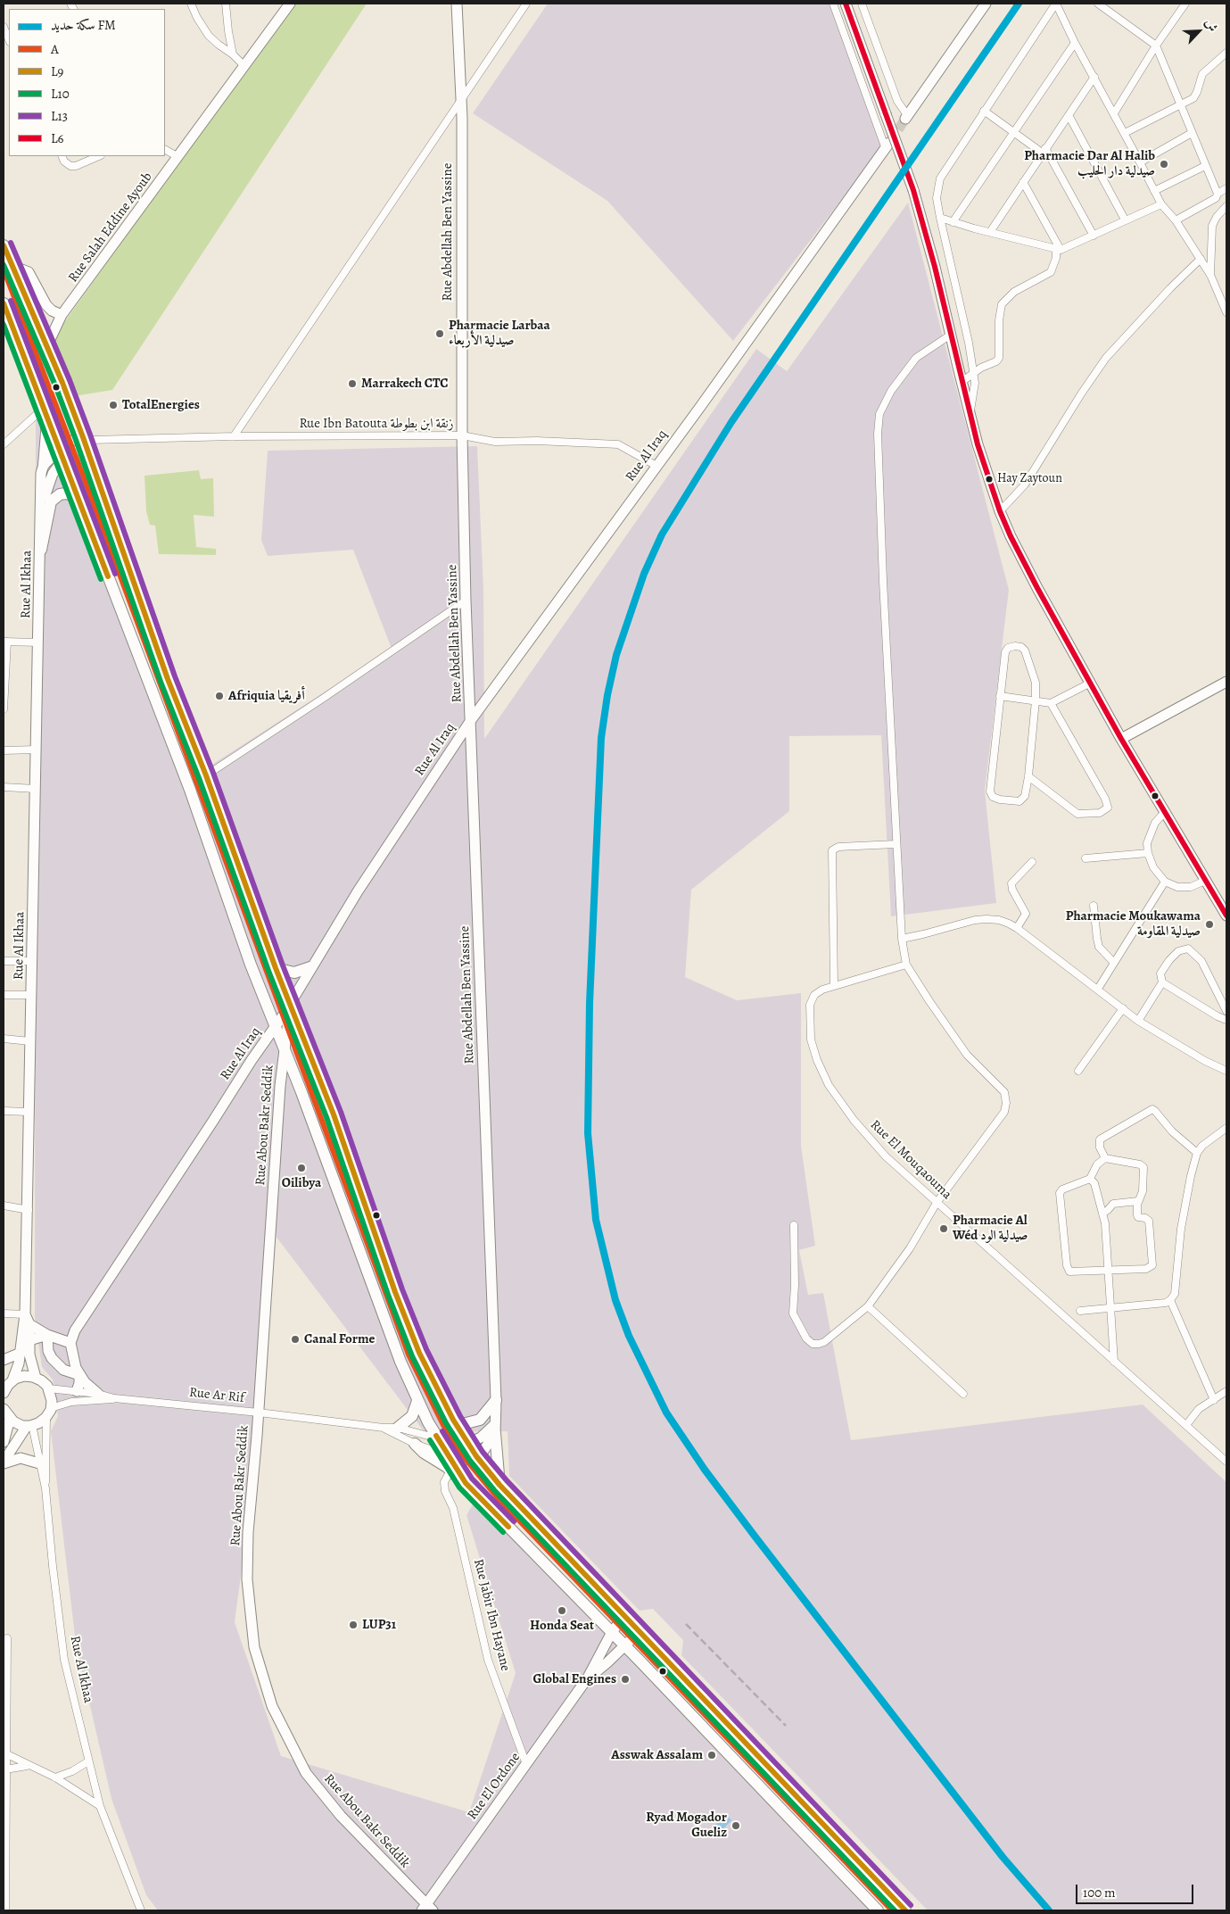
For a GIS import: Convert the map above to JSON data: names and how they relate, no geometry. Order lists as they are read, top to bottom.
{
  "streets": {
    "street": [
      "Rue Salah Eddine Ayoub",
      "Rue Abdellah Ben Yassine",
      "Rue Ibn Batouta زنقة ابن بطوطة",
      "Rue Al Iraq",
      "Rue Al Ikhaa",
      "Rue Abou Bakr Seddik",
      "Rue El Mouqaouma",
      "Rue Ar Rif",
      "Rue Jabir Ibn Hayane",
      "Rue El Ordone"
    ]
  },
  "crossings": [
    ["Rue Abdellah Ben Yassine", "Rue Ibn Batouta زنقة ابن بطوطة"],
    ["Rue Abdellah Ben Yassine", "Rue Al Iraq"],
    ["Rue Ibn Batouta زنقة ابن بطوطة", "Rue Al Iraq"],
    ["Rue Ibn Batouta زنقة ابن بطوطة", "Rue Al Ikhaa"],
    ["Rue Al Iraq", "Rue Abou Bakr Seddik"],
    ["Rue Abou Bakr Seddik", "Rue Ar Rif"],
    ["Rue Abou Bakr Seddik", "Rue El Ordone"],
    ["Rue Jabir Ibn Hayane", "Rue El Ordone"]
  ],
  "places": [
    "Pharmacie Dar Al Halib صيدلية دار الحليب",
    "Pharmacie Larbaa صيدلية الأربعاء",
    "Marrakech CTC",
    "TotalEnergies",
    "Hay Zaytoun",
    "Afriquia أفريقيا",
    "Pharmacie Moukawama صيدلية المقاومة",
    "Oilibya",
    "Pharmacie Al Wéd صيدلية الود",
    "Canal Forme",
    "Honda Seat",
    "LUP31",
    "Global Engines",
    "Asswak Assalam",
    "Ryad Mogador Gueliz"
  ],
  "lines": [
    "rail line FM",
    "transit line L6",
    "transit line L13",
    "transit line L9",
    "transit line L10",
    "transit line A"
  ],
  "legend": [
    "سكة حديد FM",
    "A",
    "L9",
    "L10",
    "L13",
    "L6"
  ],
  "scale_bar": "100 m",
  "north": "top right"
}
